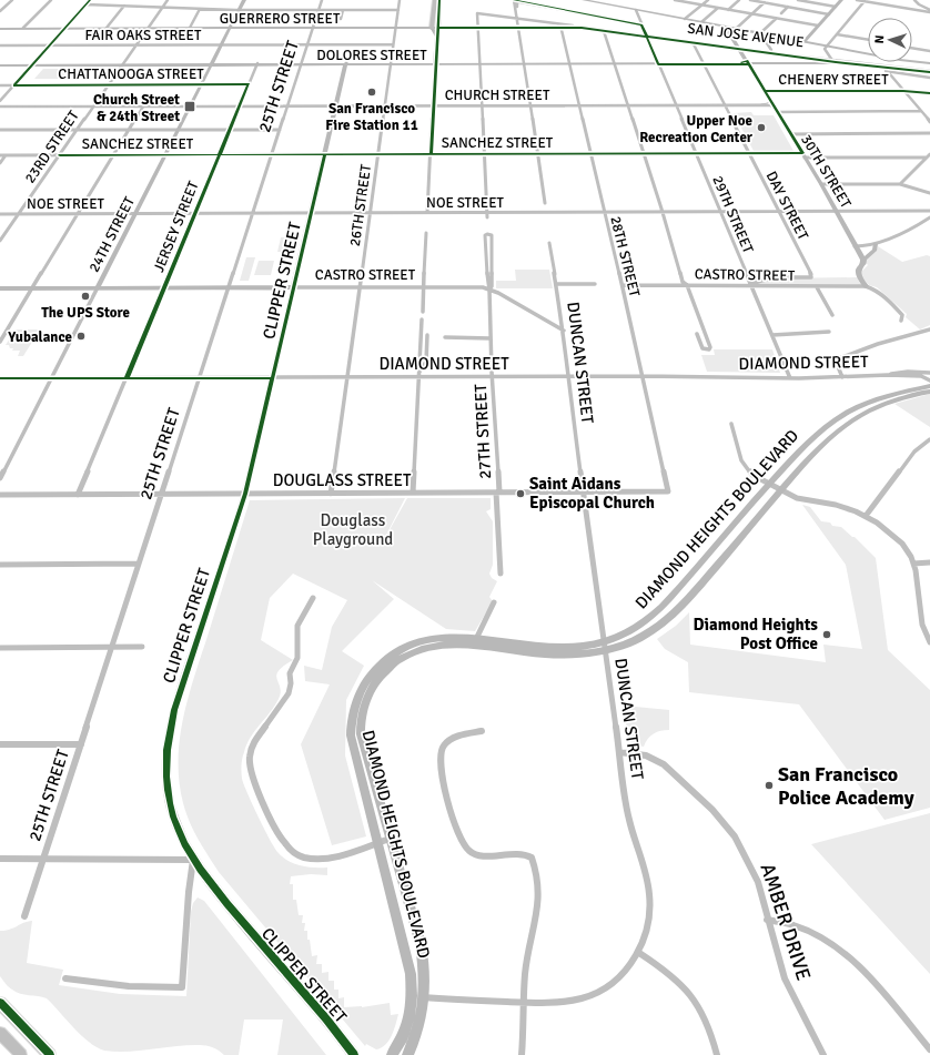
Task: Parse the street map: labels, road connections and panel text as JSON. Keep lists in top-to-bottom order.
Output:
{
  "streets": {
    "main road": [
      "GUERRERO STREET",
      "SAN JOSE AVENUE",
      "DOLORES STREET",
      "30TH STREET",
      "24TH STREET",
      "CASTRO STREET",
      "CLIPPER STREET",
      "DIAMOND HEIGHTS BOULEVARD"
    ],
    "street": [
      "FAIR OAKS STREET",
      "CHATTANOOGA STREET",
      "CHENERY STREET",
      "25TH STREET",
      "CHURCH STREET",
      "SANCHEZ STREET",
      "23RD STREET",
      "NOE STREET",
      "26TH STREET",
      "DAY STREET",
      "29TH STREET",
      "JERSEY STREET",
      "28TH STREET",
      "DUNCAN STREET",
      "DIAMOND STREET",
      "27TH STREET",
      "DOUGLASS STREET",
      "AMBER DRIVE"
    ]
  },
  "crossings": [
    ["GUERRERO STREET", "SAN JOSE AVENUE"],
    ["GUERRERO STREET", "25TH STREET"],
    ["GUERRERO STREET", "23RD STREET"],
    ["GUERRERO STREET", "26TH STREET"],
    ["GUERRERO STREET", "24TH STREET"],
    ["GUERRERO STREET", "28TH STREET"],
    ["FAIR OAKS STREET", "25TH STREET"],
    ["FAIR OAKS STREET", "23RD STREET"],
    ["FAIR OAKS STREET", "26TH STREET"],
    ["FAIR OAKS STREET", "24TH STREET"],
    ["SAN JOSE AVENUE", "DOLORES STREET"],
    ["SAN JOSE AVENUE", "30TH STREET"],
    ["SAN JOSE AVENUE", "DAY STREET"],
    ["SAN JOSE AVENUE", "29TH STREET"],
    ["SAN JOSE AVENUE", "28TH STREET"],
    ["DOLORES STREET", "25TH STREET"],
    ["DOLORES STREET", "23RD STREET"],
    ["DOLORES STREET", "30TH STREET"],
    ["DOLORES STREET", "26TH STREET"],
    ["DOLORES STREET", "DAY STREET"],
    ["DOLORES STREET", "29TH STREET"],
    ["DOLORES STREET", "JERSEY STREET"],
    ["DOLORES STREET", "24TH STREET"],
    ["DOLORES STREET", "28TH STREET"],
    ["DOLORES STREET", "CLIPPER STREET"],
    ["CHATTANOOGA STREET", "23RD STREET"],
    ["CHATTANOOGA STREET", "JERSEY STREET"],
    ["CHATTANOOGA STREET", "24TH STREET"],
    ["CHENERY STREET", "30TH STREET"],
    ["25TH STREET", "CHURCH STREET"],
    ["25TH STREET", "SANCHEZ STREET"],
    ["25TH STREET", "NOE STREET"],
    ["25TH STREET", "CASTRO STREET"],
    ["25TH STREET", "DIAMOND STREET"],
    ["25TH STREET", "DOUGLASS STREET"],
    ["CHURCH STREET", "23RD STREET"],
    ["CHURCH STREET", "30TH STREET"],
    ["CHURCH STREET", "26TH STREET"],
    ["CHURCH STREET", "DAY STREET"],
    ["CHURCH STREET", "29TH STREET"],
    ["CHURCH STREET", "JERSEY STREET"],
    ["CHURCH STREET", "24TH STREET"],
    ["CHURCH STREET", "28TH STREET"],
    ["CHURCH STREET", "CLIPPER STREET"],
    ["SANCHEZ STREET", "23RD STREET"],
    ["SANCHEZ STREET", "30TH STREET"],
    ["SANCHEZ STREET", "26TH STREET"],
    ["SANCHEZ STREET", "DAY STREET"],
    ["SANCHEZ STREET", "29TH STREET"],
    ["SANCHEZ STREET", "JERSEY STREET"],
    ["SANCHEZ STREET", "24TH STREET"],
    ["SANCHEZ STREET", "28TH STREET"],
    ["SANCHEZ STREET", "CLIPPER STREET"],
    ["23RD STREET", "NOE STREET"],
    ["30TH STREET", "NOE STREET"],
    ["NOE STREET", "26TH STREET"],
    ["NOE STREET", "DAY STREET"],
    ["NOE STREET", "29TH STREET"],
    ["NOE STREET", "JERSEY STREET"],
    ["NOE STREET", "24TH STREET"],
    ["NOE STREET", "28TH STREET"],
    ["NOE STREET", "CLIPPER STREET"],
    ["26TH STREET", "CASTRO STREET"],
    ["26TH STREET", "DIAMOND STREET"],
    ["26TH STREET", "DOUGLASS STREET"],
    ["DAY STREET", "29TH STREET"],
    ["DAY STREET", "CASTRO STREET"],
    ["29TH STREET", "CASTRO STREET"],
    ["29TH STREET", "DIAMOND STREET"],
    ["JERSEY STREET", "CASTRO STREET"],
    ["JERSEY STREET", "DIAMOND STREET"],
    ["JERSEY STREET", "DOUGLASS STREET"],
    ["24TH STREET", "CASTRO STREET"],
    ["24TH STREET", "DIAMOND STREET"],
    ["28TH STREET", "CASTRO STREET"],
    ["28TH STREET", "DIAMOND STREET"],
    ["28TH STREET", "DOUGLASS STREET"],
    ["CASTRO STREET", "CLIPPER STREET"],
    ["CASTRO STREET", "27TH STREET"],
    ["CLIPPER STREET", "DIAMOND STREET"],
    ["CLIPPER STREET", "DOUGLASS STREET"],
    ["DUNCAN STREET", "DIAMOND STREET"],
    ["DUNCAN STREET", "DOUGLASS STREET"],
    ["DUNCAN STREET", "DIAMOND HEIGHTS BOULEVARD"],
    ["DUNCAN STREET", "AMBER DRIVE"],
    ["DIAMOND STREET", "27TH STREET"],
    ["27TH STREET", "DOUGLASS STREET"]
  ],
  "parks": ["Douglass Playground"],
  "places": {
    "other": [
      "San Francisco Fire Station 11",
      "Upper Noe Recreation Center",
      "The UPS Store",
      "Yubalance",
      "Saint Aidans Episcopal Church",
      "Diamond Heights Post Office",
      "San Francisco Police Academy"
    ],
    "transit": ["Church Street & 24th Street"]
  },
  "north": "left"
}
